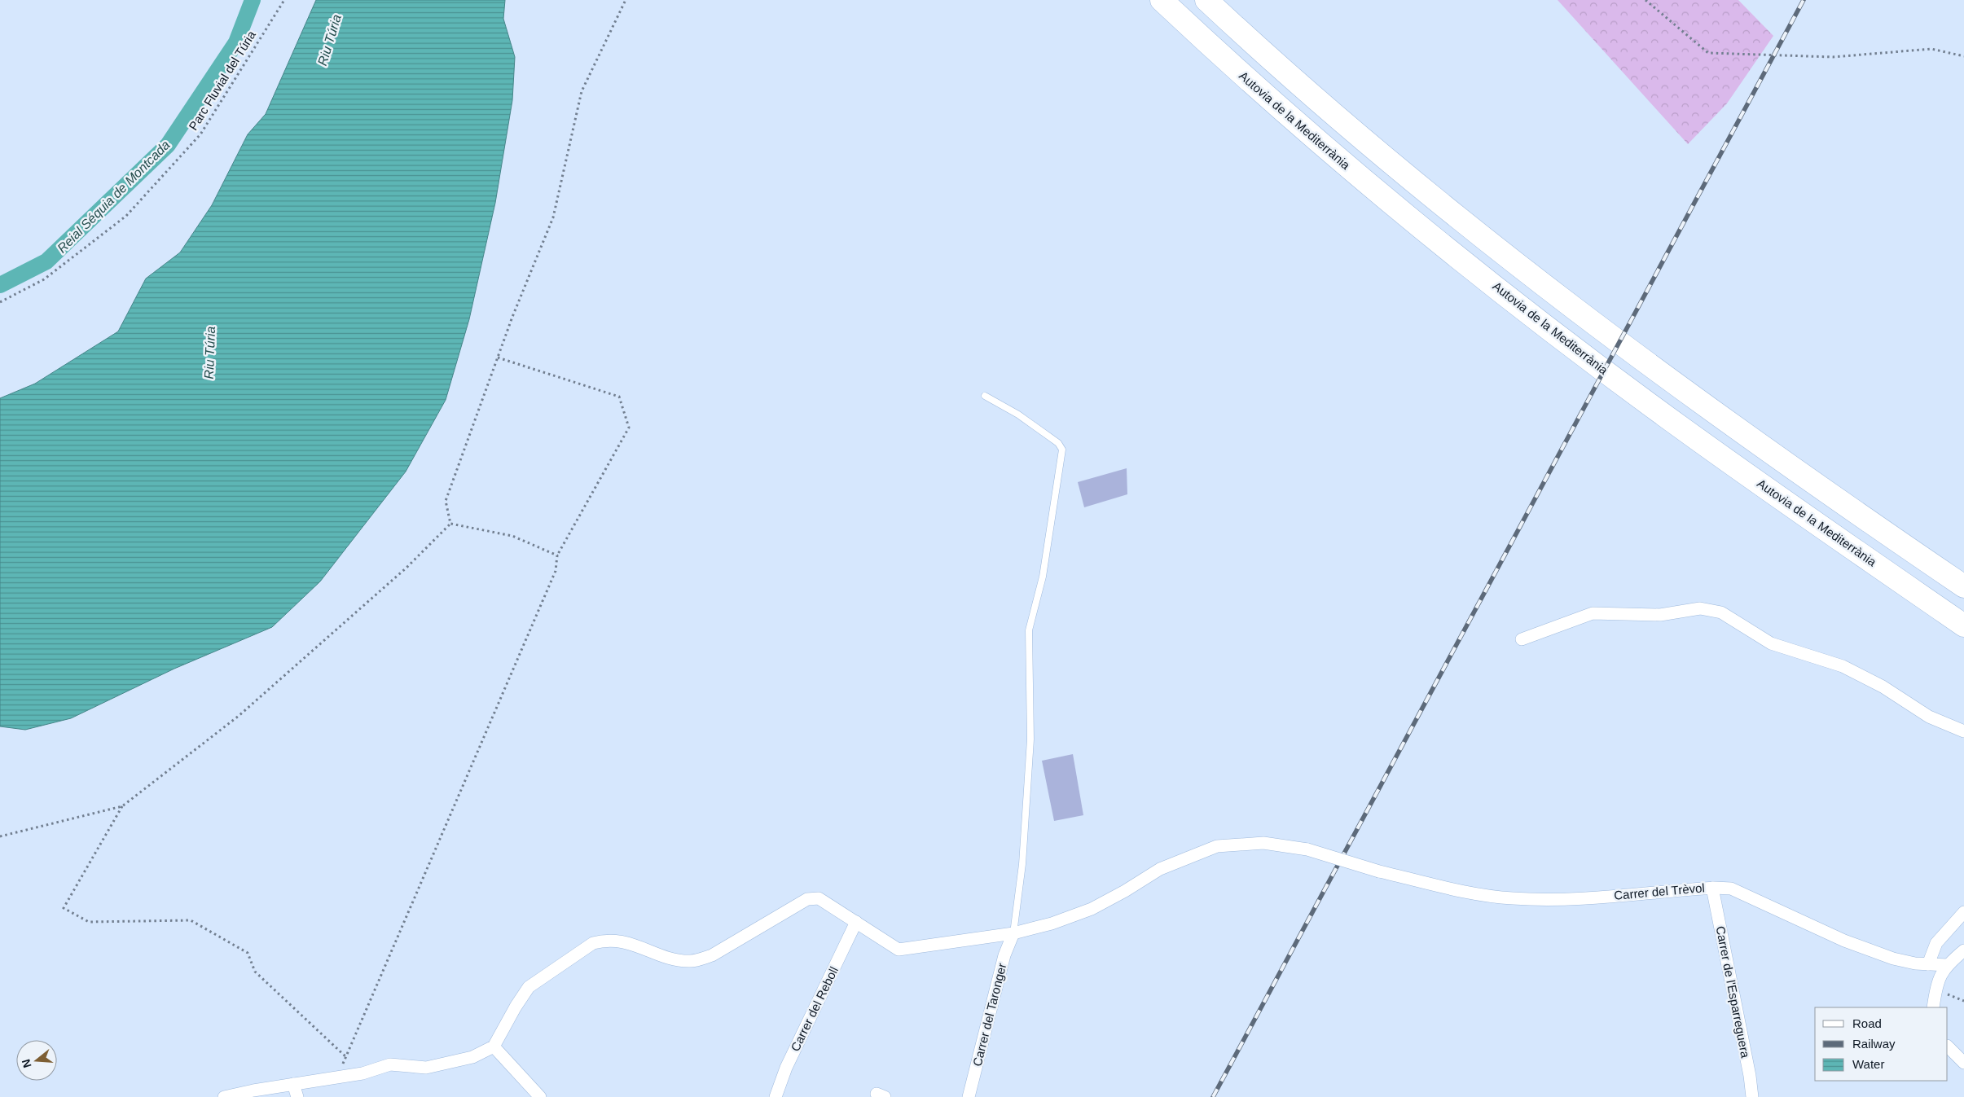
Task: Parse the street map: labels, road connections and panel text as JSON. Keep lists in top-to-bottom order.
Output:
{
  "streets": {
    "highway": ["Autovia de la Mediterrània"],
    "street": [
      "Carrer del Trèvol",
      "Carrer de l'Esparreguera",
      "Carrer del Reboll",
      "Carrer del Taronger"
    ],
    "path": ["Parc Fluvial del Túria"]
  },
  "crossings": [
    ["Carrer del Trèvol", "Carrer de l'Esparreguera"],
    ["Carrer del Trèvol", "Carrer del Reboll"],
    ["Carrer del Trèvol", "Carrer del Taronger"]
  ],
  "water": ["Riu Túria", "Reial Séquia de Montcada"],
  "legend": ["Road", "Railway", "Water"],
  "north": "left"
}
